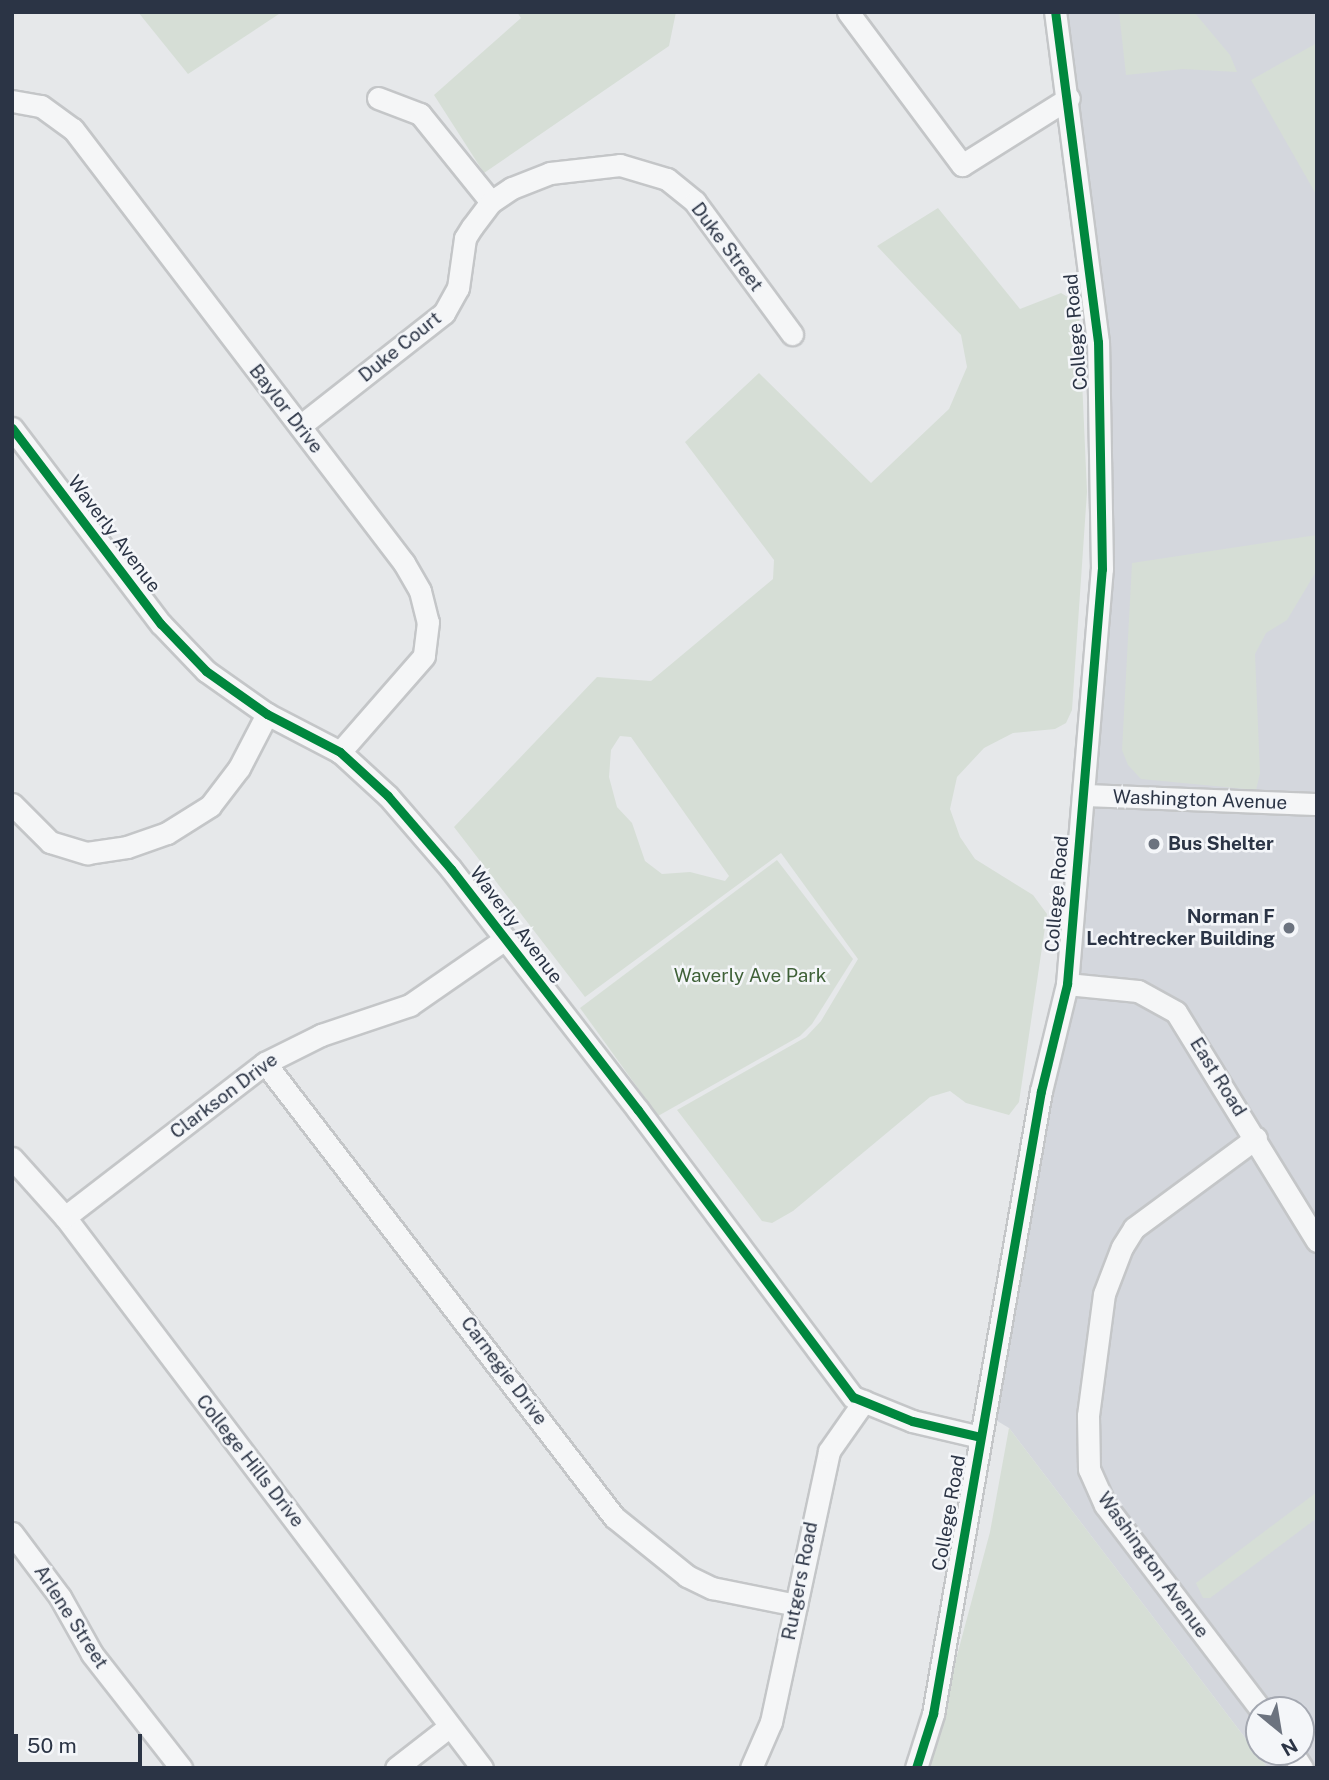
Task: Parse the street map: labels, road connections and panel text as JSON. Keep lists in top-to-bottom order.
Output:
{
  "streets": {
    "street": [
      "Duke Street",
      "College Road",
      "Duke Court",
      "Baylor Drive",
      "Waverly Avenue",
      "Washington Avenue",
      "East Road",
      "Clarkson Drive",
      "Carnegie Drive",
      "College Hills Drive",
      "Rutgers Road",
      "Arlene Street"
    ]
  },
  "crossings": [
    ["Duke Street", "Duke Court"],
    ["College Road", "Waverly Avenue"],
    ["College Road", "Washington Avenue"],
    ["College Road", "East Road"],
    ["Duke Court", "Baylor Drive"],
    ["Baylor Drive", "Waverly Avenue"],
    ["Waverly Avenue", "Clarkson Drive"],
    ["Waverly Avenue", "Rutgers Road"],
    ["Washington Avenue", "East Road"],
    ["Clarkson Drive", "Carnegie Drive"],
    ["Clarkson Drive", "College Hills Drive"],
    ["Carnegie Drive", "Rutgers Road"]
  ],
  "parks": ["Waverly Ave Park"],
  "places": ["Bus Shelter", "Norman F Lechtrecker Building"],
  "scale_bar": "50 m",
  "north": "bottom right"
}
